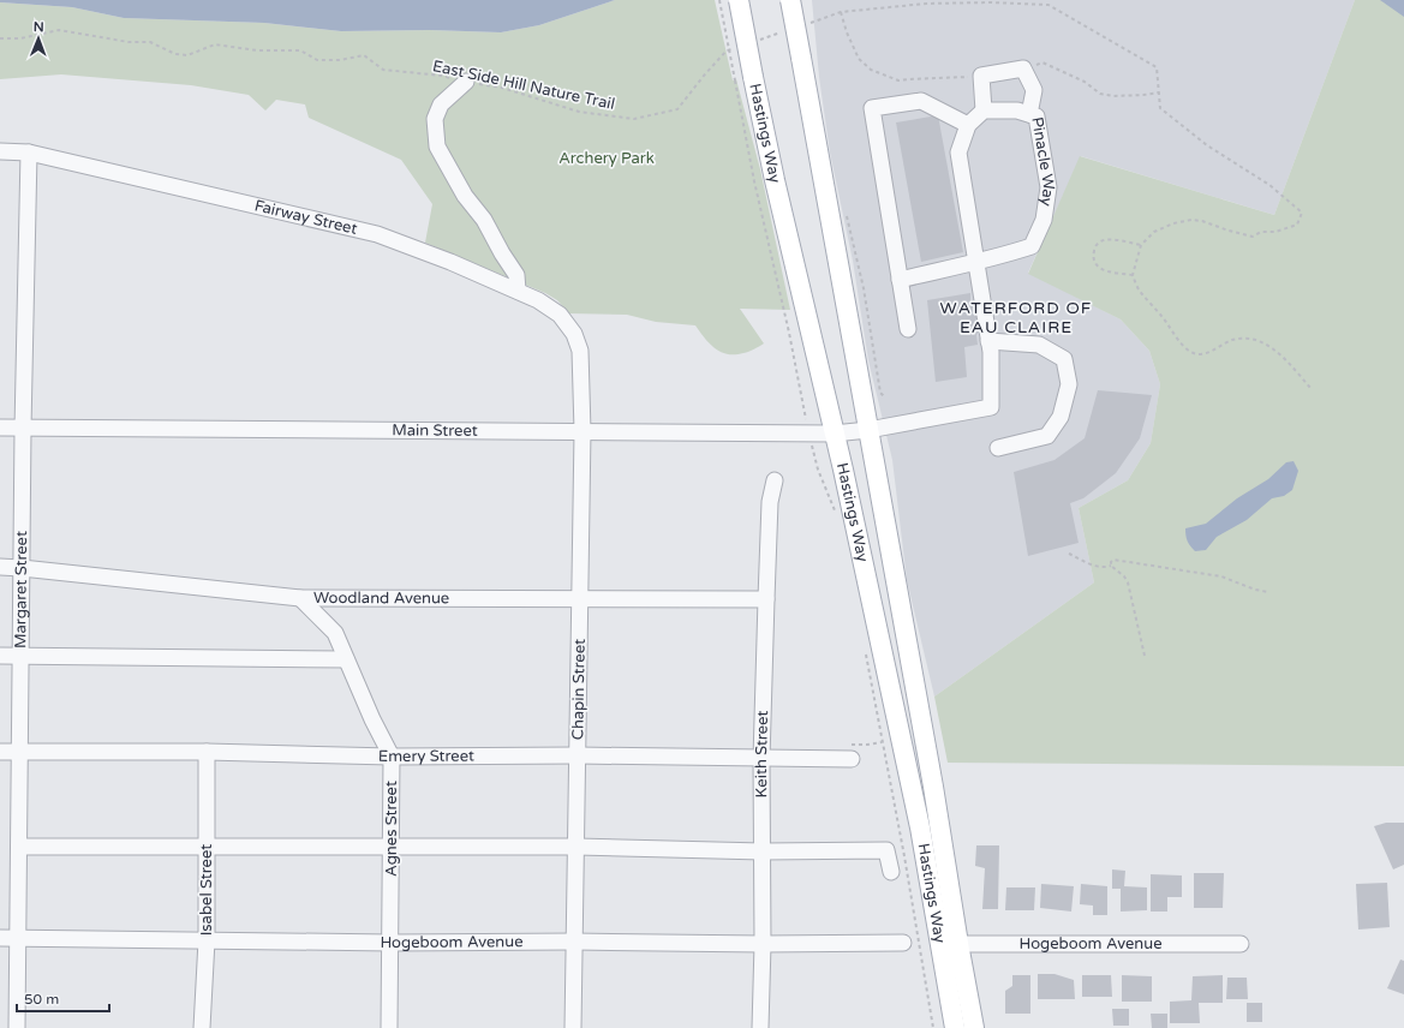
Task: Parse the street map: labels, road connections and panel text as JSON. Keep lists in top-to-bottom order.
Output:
{
  "streets": {
    "main road": ["Hastings Way"],
    "street": [
      "Pinacle Way",
      "Fairway Street",
      "Main Street",
      "Margaret Street",
      "Woodland Avenue",
      "Chapin Street",
      "Keith Street",
      "Emery Street",
      "Agnes Street",
      "Isabel Street",
      "Hogeboom Avenue"
    ],
    "path": ["East Side Hill Nature Trail"]
  },
  "crossings": [
    ["Hastings Way", "Main Street"],
    ["Hastings Way", "Hogeboom Avenue"],
    ["Fairway Street", "Margaret Street"],
    ["Fairway Street", "Chapin Street"],
    ["Main Street", "Margaret Street"],
    ["Main Street", "Chapin Street"],
    ["Margaret Street", "Woodland Avenue"],
    ["Margaret Street", "Emery Street"],
    ["Margaret Street", "Hogeboom Avenue"],
    ["Woodland Avenue", "Chapin Street"],
    ["Woodland Avenue", "Keith Street"],
    ["Woodland Avenue", "Agnes Street"],
    ["Chapin Street", "Emery Street"],
    ["Chapin Street", "Hogeboom Avenue"],
    ["Keith Street", "Emery Street"],
    ["Keith Street", "Hogeboom Avenue"],
    ["Emery Street", "Agnes Street"],
    ["Emery Street", "Isabel Street"],
    ["Agnes Street", "Hogeboom Avenue"],
    ["Isabel Street", "Hogeboom Avenue"]
  ],
  "districts": ["WATERFORD OF EAU CLAIRE"],
  "parks": ["Archery Park"],
  "scale_bar": "50 m",
  "north": "top"
}
